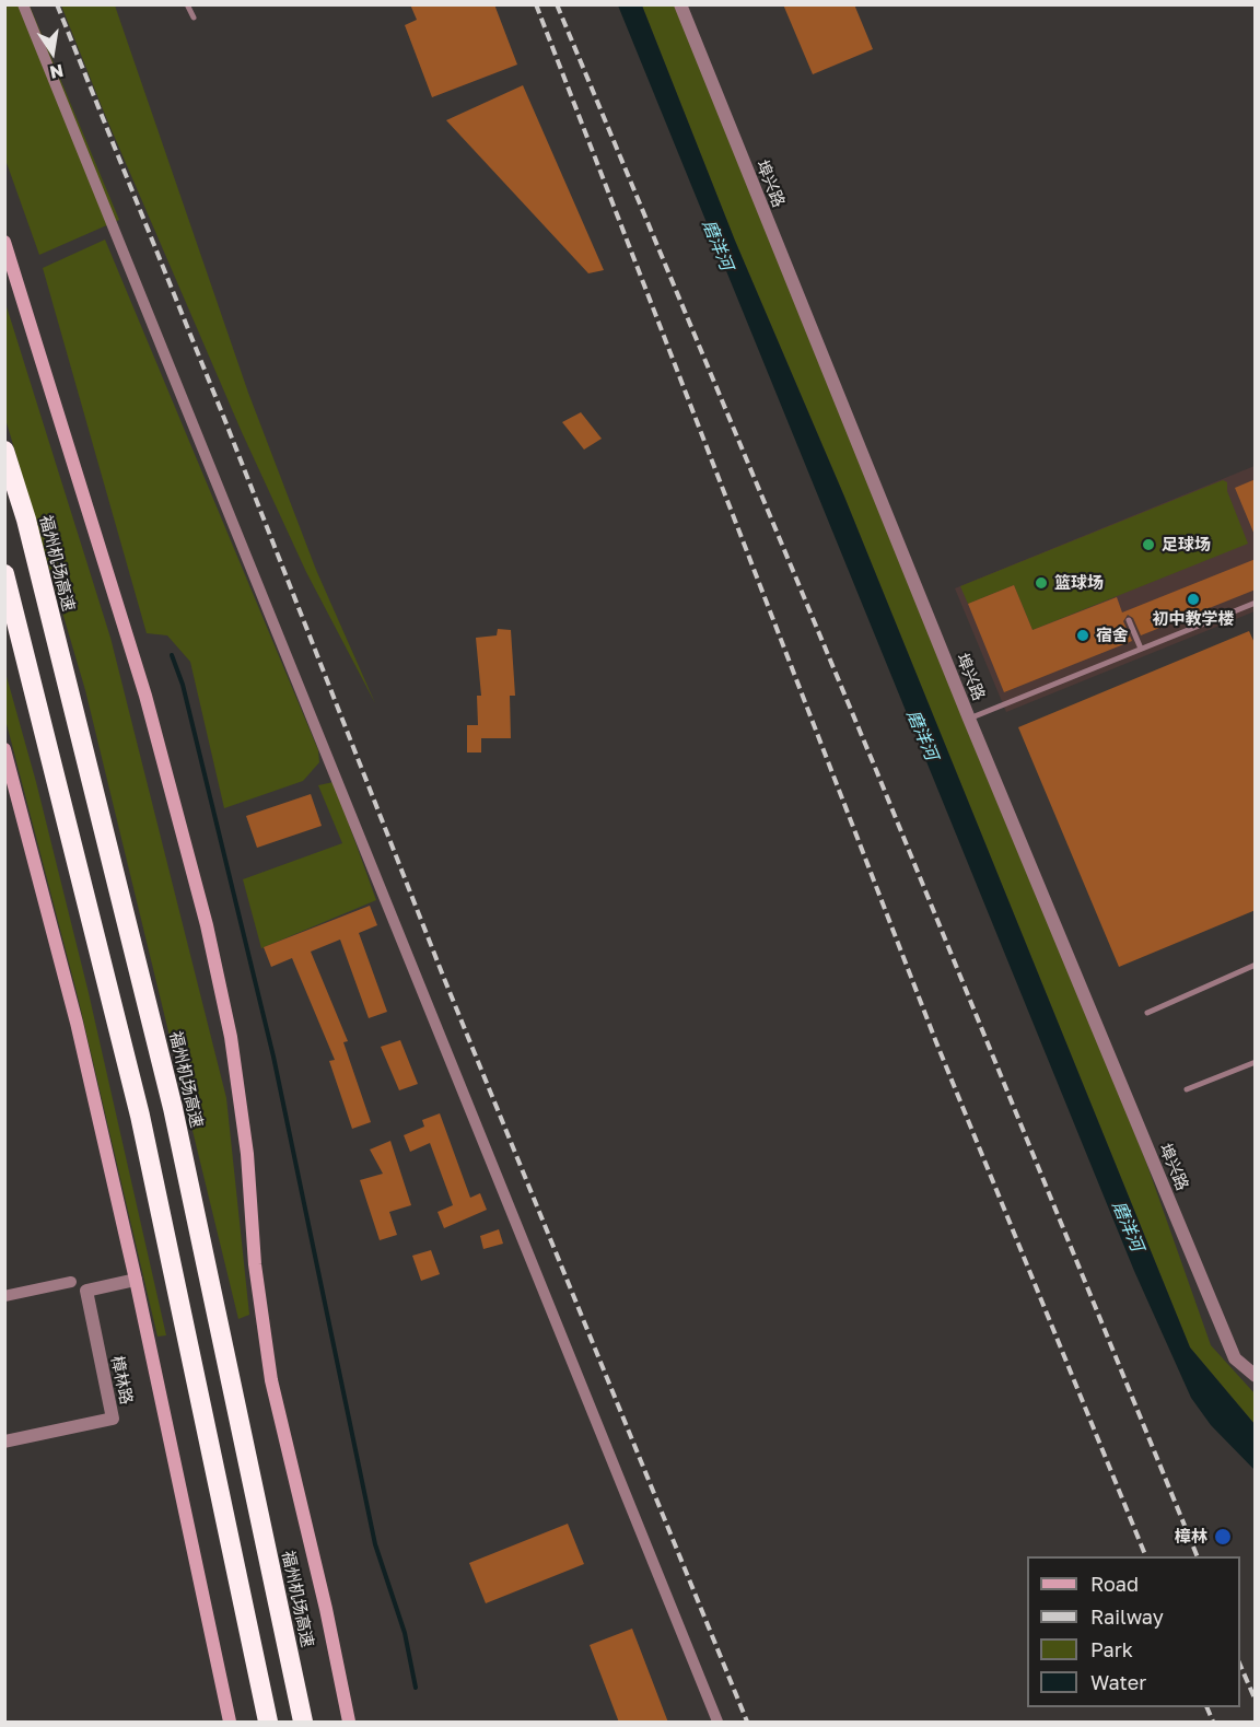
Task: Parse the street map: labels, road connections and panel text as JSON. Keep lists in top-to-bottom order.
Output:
{
  "streets": {
    "highway": ["福州机场高速"],
    "street": ["埠兴路", "樟林路"]
  },
  "water": ["磨洋河"],
  "places": [
    "足球场",
    "篮球场",
    "初中教学楼",
    "宿舍",
    "樟林"
  ],
  "legend": [
    "Road",
    "Railway",
    "Park",
    "Water"
  ],
  "north": "bottom"
}
